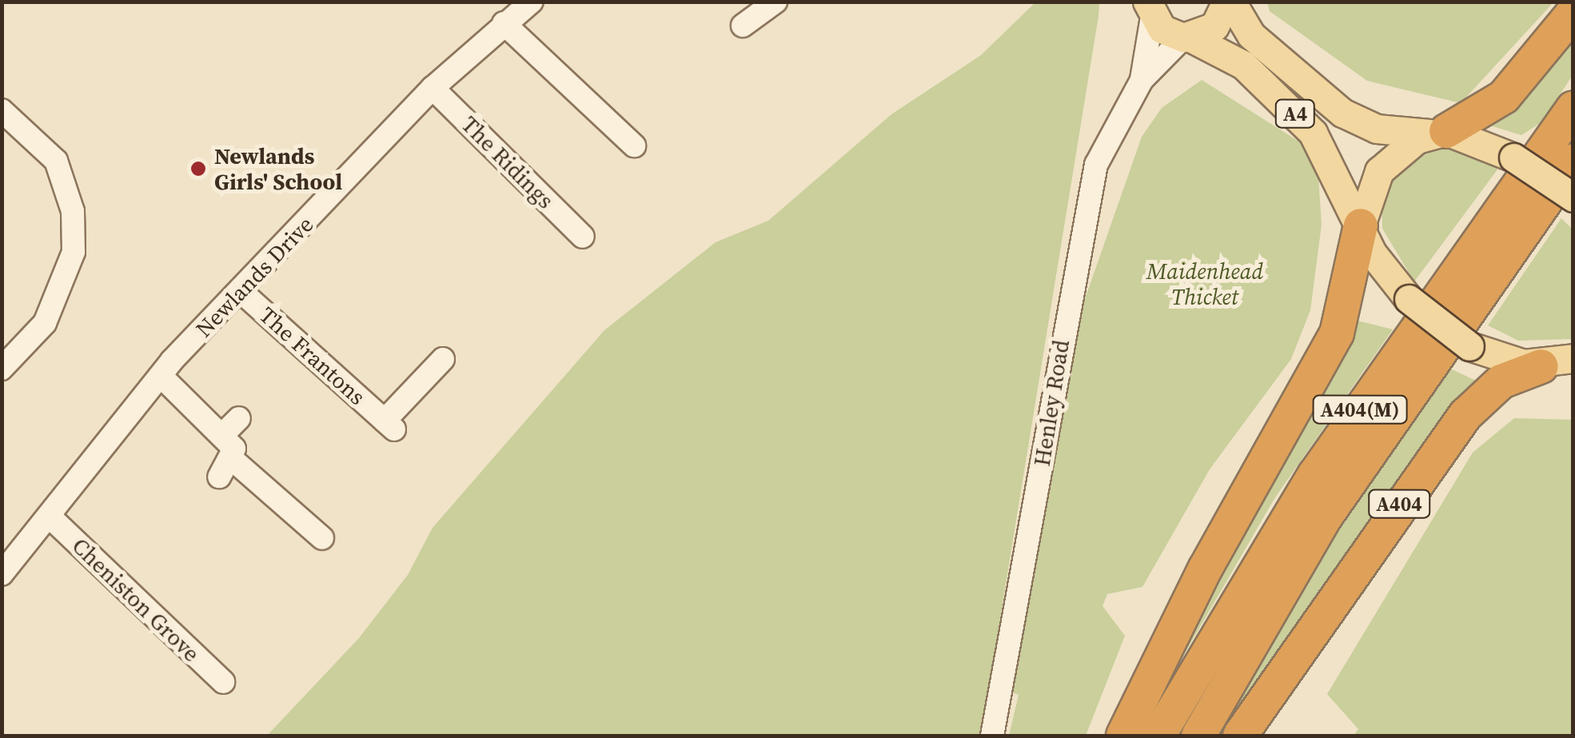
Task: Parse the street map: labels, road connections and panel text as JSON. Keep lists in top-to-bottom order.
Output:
{
  "streets": {
    "highway": ["A404(M)", "A404"],
    "main road": ["A4"],
    "street": [
      "The Ridings",
      "Newlands Drive",
      "The Frantons",
      "Henley Road",
      "Cheniston Grove"
    ]
  },
  "crossings": [
    ["A4", "Henley Road"],
    ["The Ridings", "Newlands Drive"],
    ["Newlands Drive", "The Frantons"],
    ["Newlands Drive", "Cheniston Grove"]
  ],
  "parks": ["Maidenhead Thicket"],
  "places": ["Newlands Girls' School"]
}
